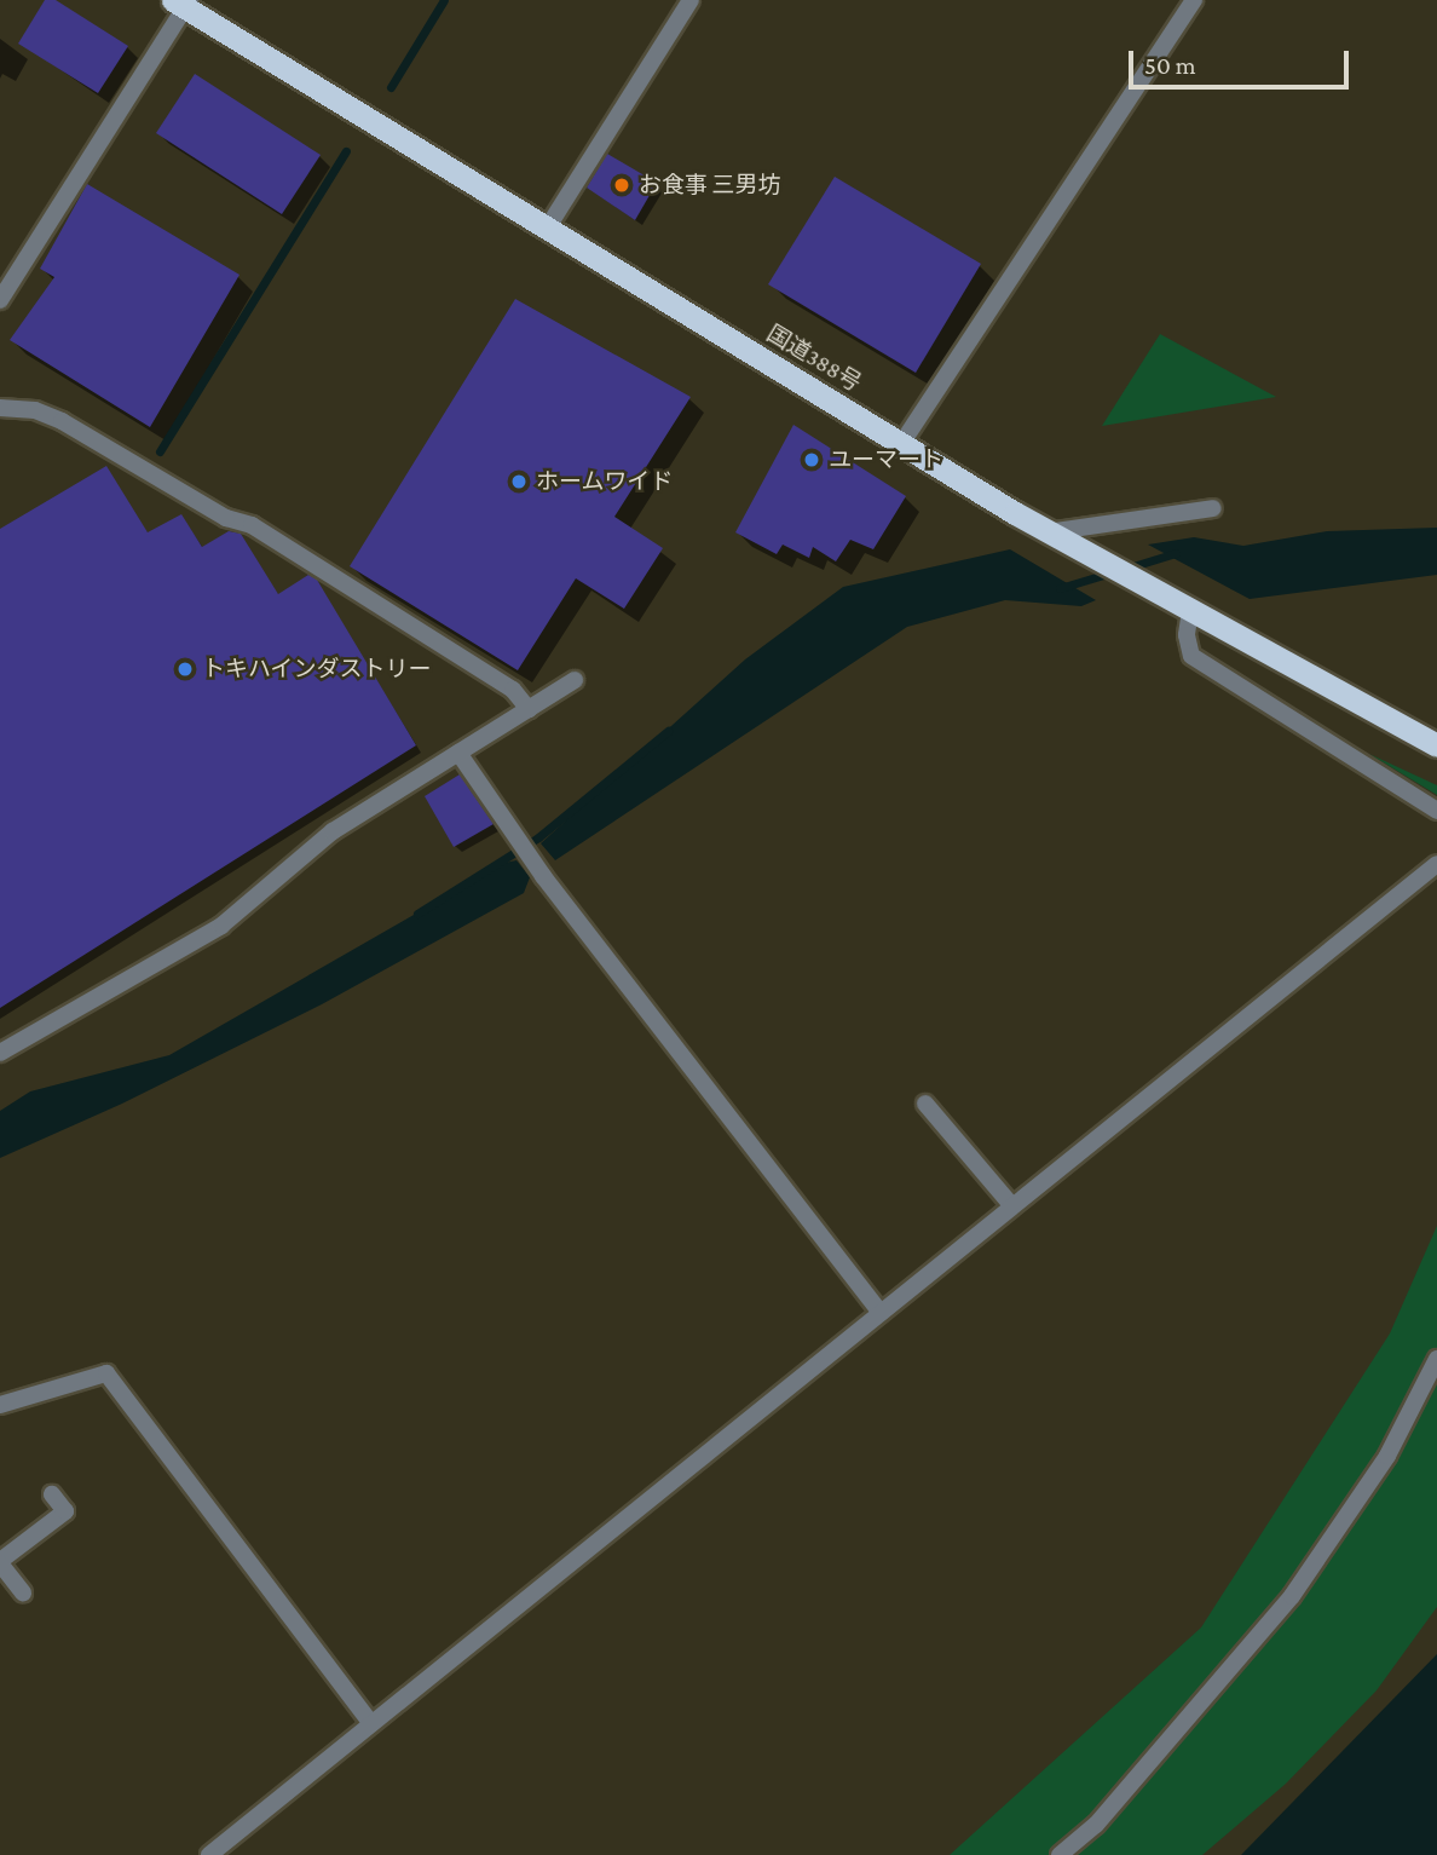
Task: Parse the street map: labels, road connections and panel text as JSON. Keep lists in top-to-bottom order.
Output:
{
  "streets": {
    "highway": ["国道388号"]
  },
  "places": [
    "お食事 三男坊",
    "ユーマート",
    "ホームワイド",
    "トキハインダストリー"
  ],
  "scale_bar": "50 m"
}
